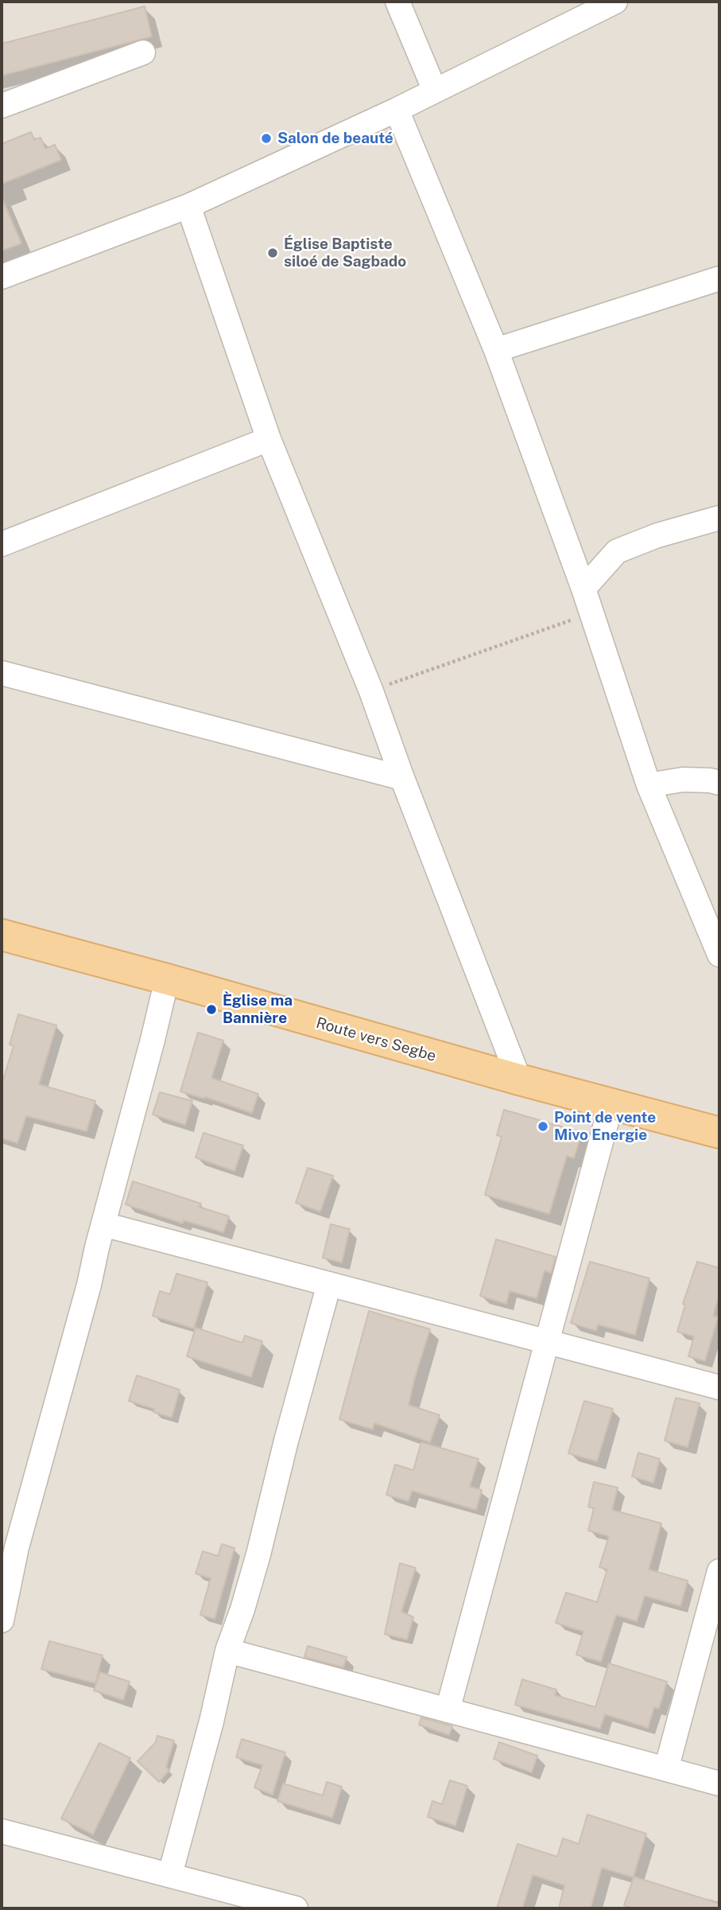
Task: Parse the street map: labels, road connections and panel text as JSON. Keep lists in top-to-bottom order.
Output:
{
  "streets": {
    "main road": ["Route vers Segbe"]
  },
  "places": [
    "Salon de beauté",
    "Église Baptiste siloé de Sagbado",
    "Èglise ma Bannière",
    "Point de vente Mivo Energie"
  ]
}
